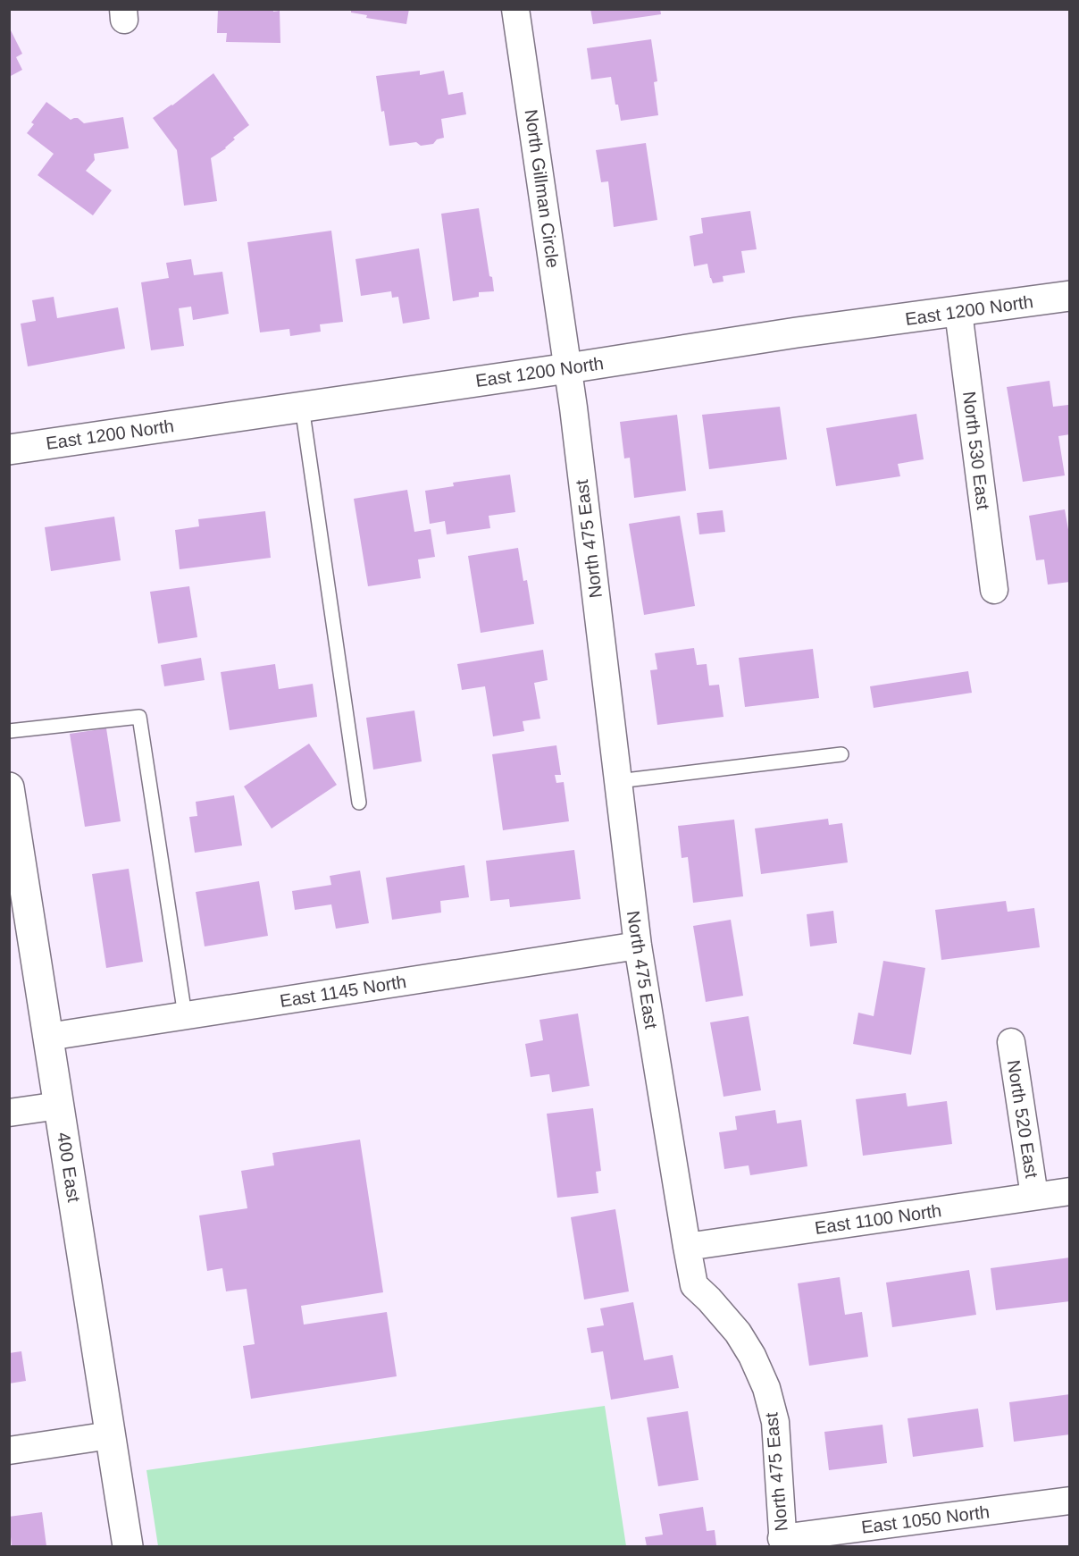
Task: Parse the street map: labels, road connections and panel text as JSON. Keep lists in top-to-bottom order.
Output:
{
  "streets": {
    "street": [
      "North Gillman Circle",
      "East 1200 North",
      "North 530 East",
      "North 475 East",
      "East 1145 North",
      "North 520 East",
      "400 East",
      "East 1100 North",
      "East 1050 North"
    ]
  },
  "crossings": [
    ["North Gillman Circle", "East 1200 North"],
    ["North Gillman Circle", "North 475 East"],
    ["East 1200 North", "North 530 East"],
    ["East 1200 North", "North 475 East"],
    ["North 475 East", "East 1145 North"],
    ["North 475 East", "East 1100 North"],
    ["North 475 East", "East 1050 North"],
    ["East 1145 North", "400 East"],
    ["North 520 East", "East 1100 North"]
  ]
}
